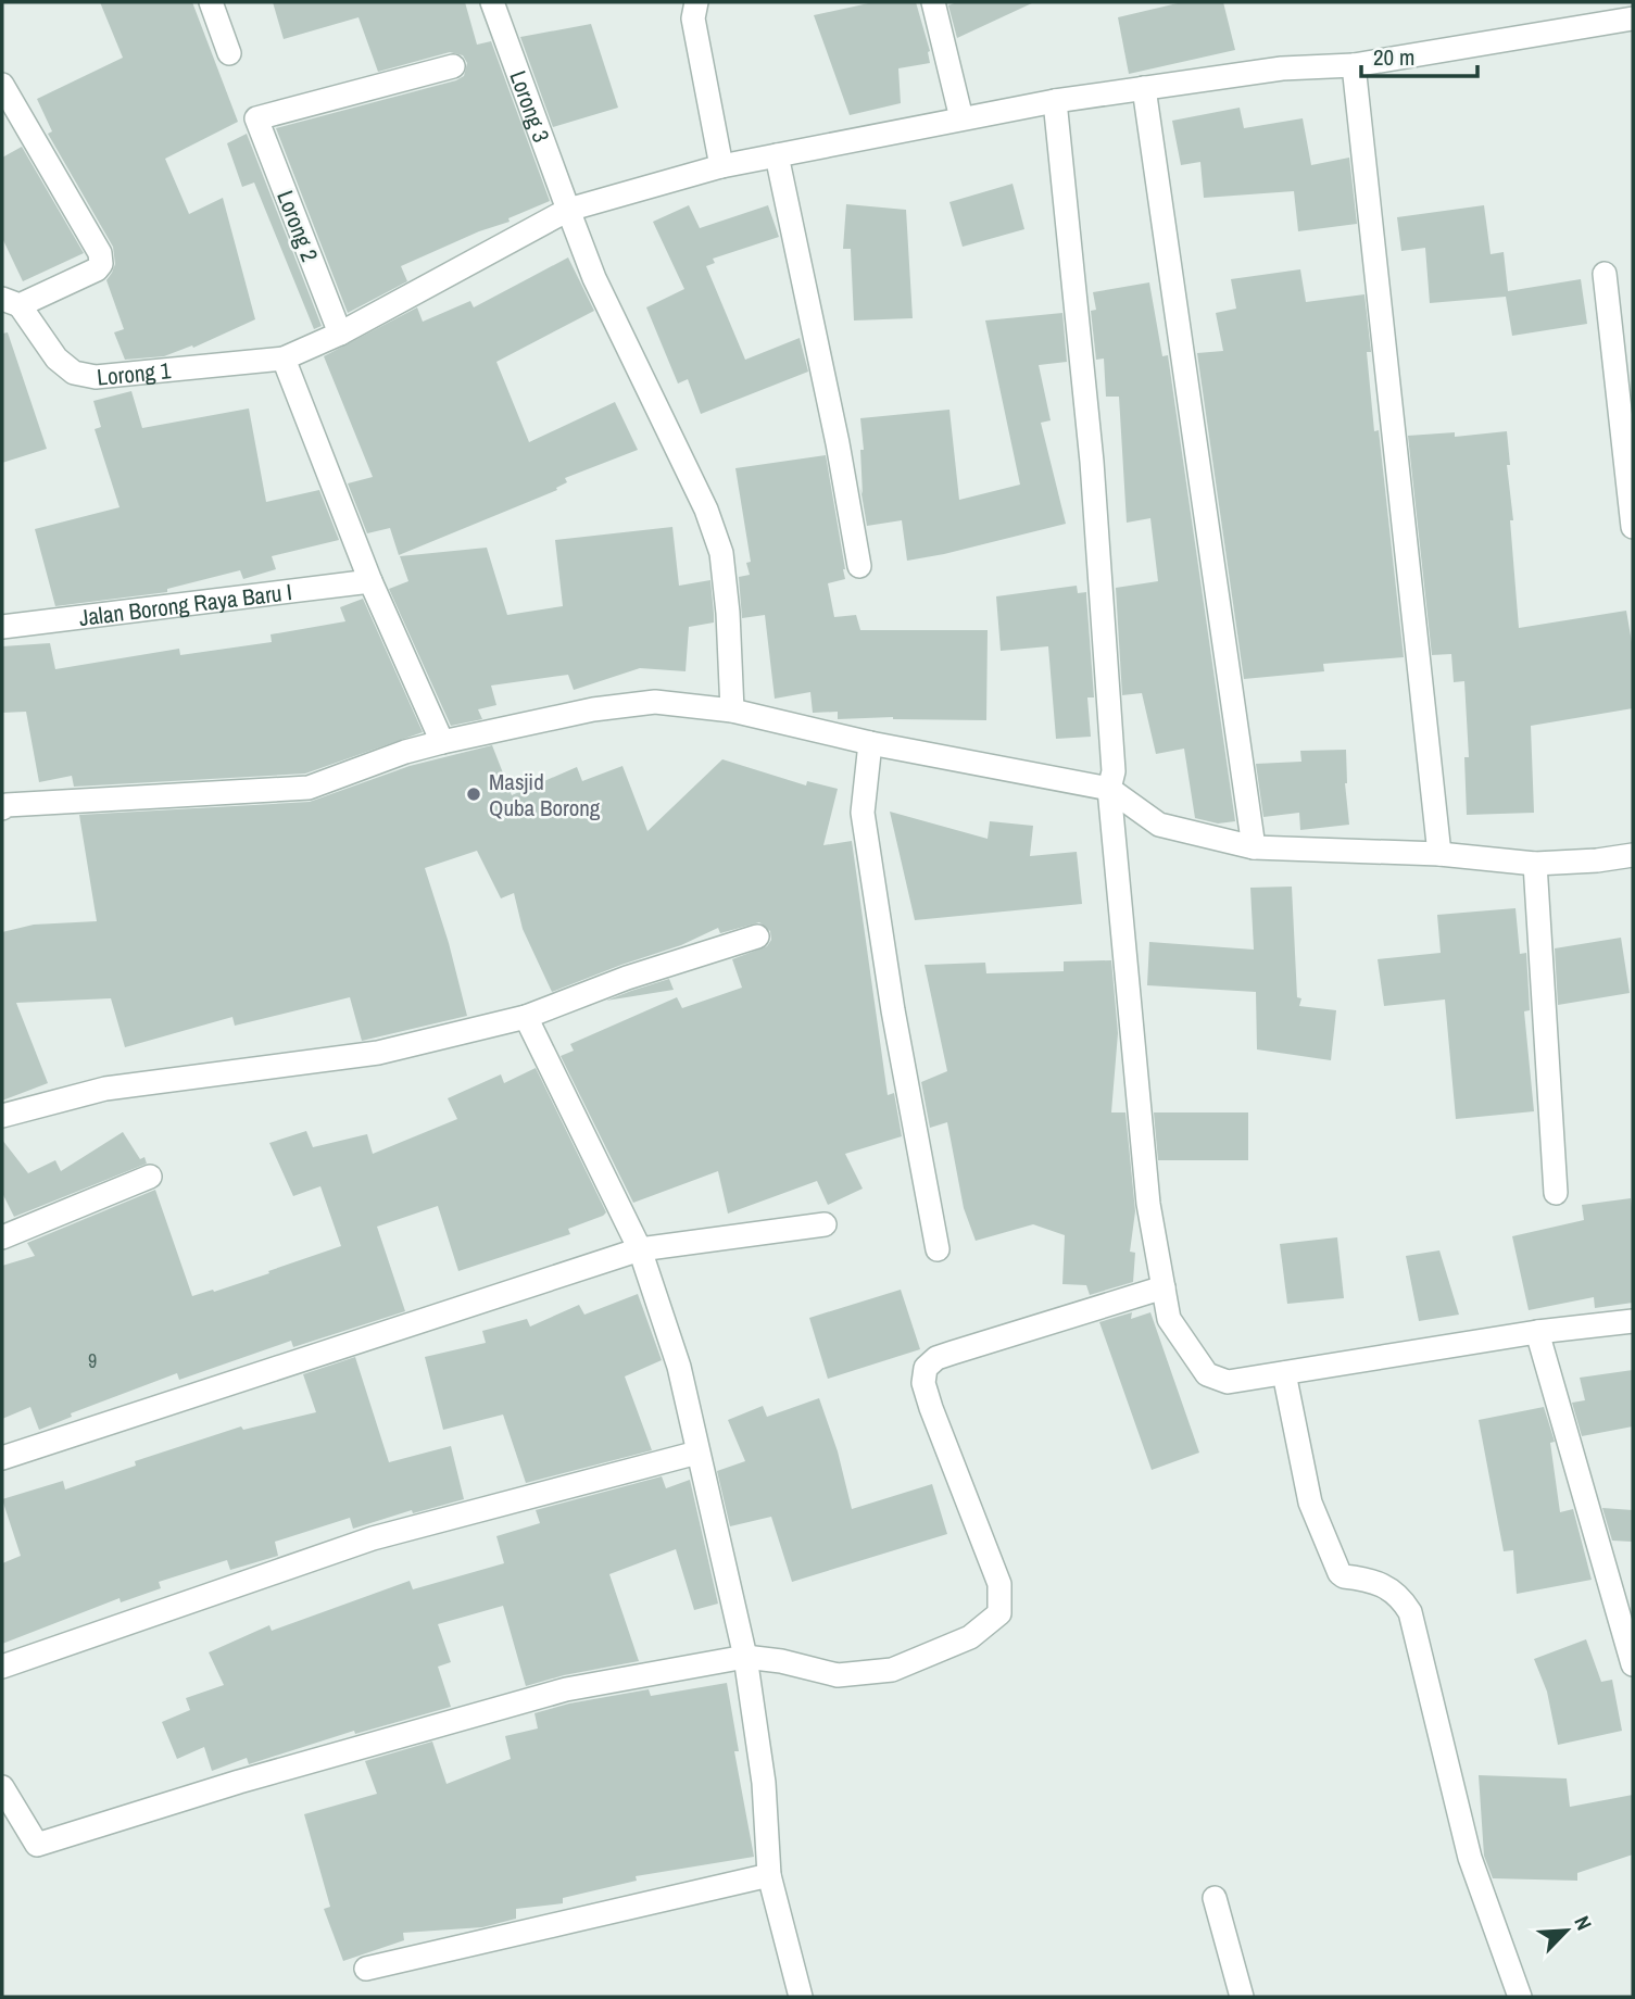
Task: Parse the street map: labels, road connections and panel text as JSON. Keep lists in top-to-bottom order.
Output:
{
  "streets": {
    "street": [
      "Lorong 3",
      "Lorong 2",
      "Lorong 1",
      "Jalan Borong Raya Baru I"
    ]
  },
  "crossings": [
    ["Lorong 3", "Lorong 1"],
    ["Lorong 2", "Lorong 1"]
  ],
  "places": ["Masjid Quba Borong"],
  "house_numbers": ["9"],
  "scale_bar": "20 m",
  "north": "top right"
}
